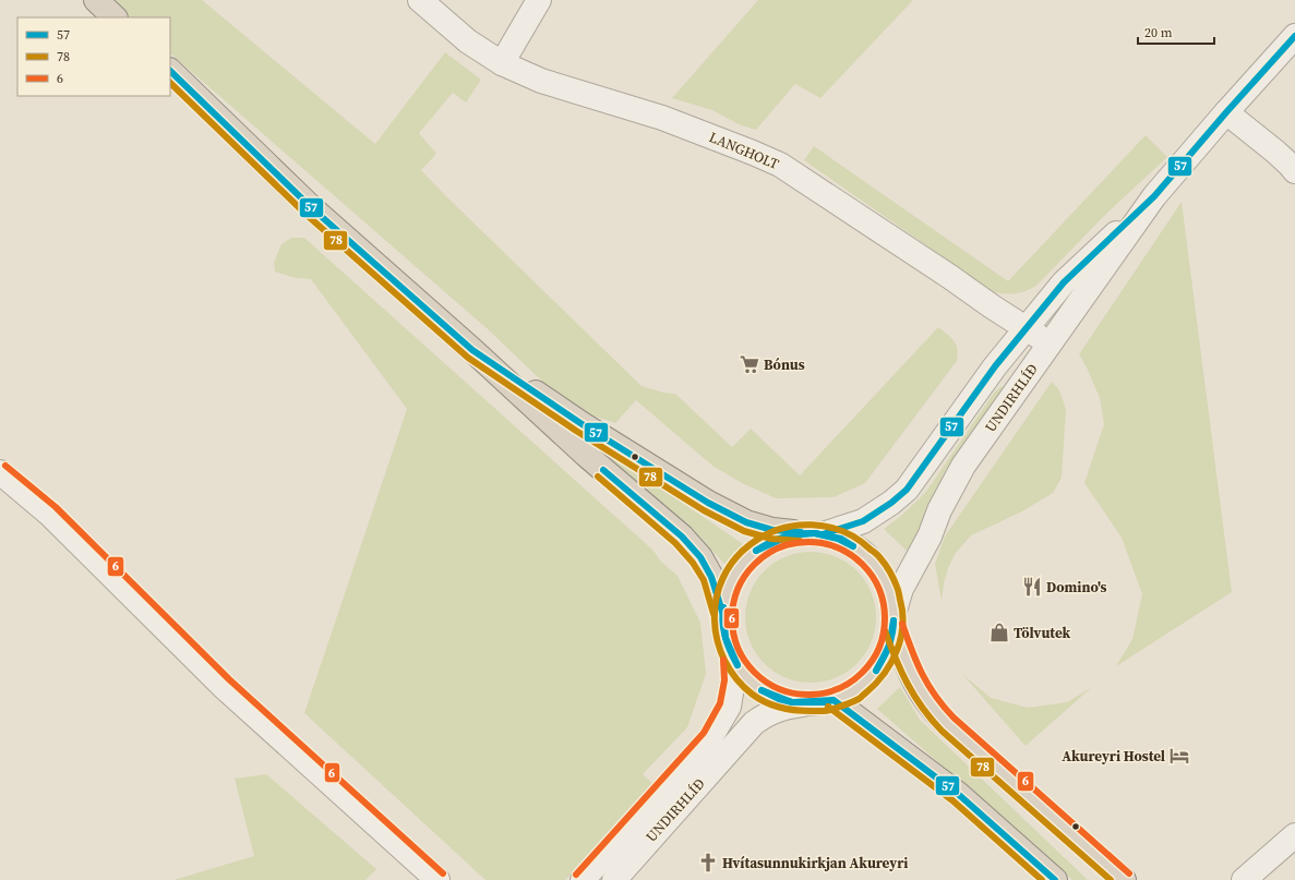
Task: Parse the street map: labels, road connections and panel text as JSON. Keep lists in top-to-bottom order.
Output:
{
  "streets": {
    "street": ["LANGHOLT", "UNDIRHLÍÐ"]
  },
  "crossings": [
    ["LANGHOLT", "UNDIRHLÍÐ"]
  ],
  "places": {
    "supermarket": ["Bónus"],
    "restaurant": ["Domino's"],
    "shop": ["Tölvutek"],
    "hotel": ["Akureyri Hostel"],
    "church": ["Hvítasunnukirkjan Akureyri"]
  },
  "lines": ["transit line 57", "transit line 78", "transit line 6"],
  "legend": ["57", "78", "6"],
  "scale_bar": "20 m"
}
